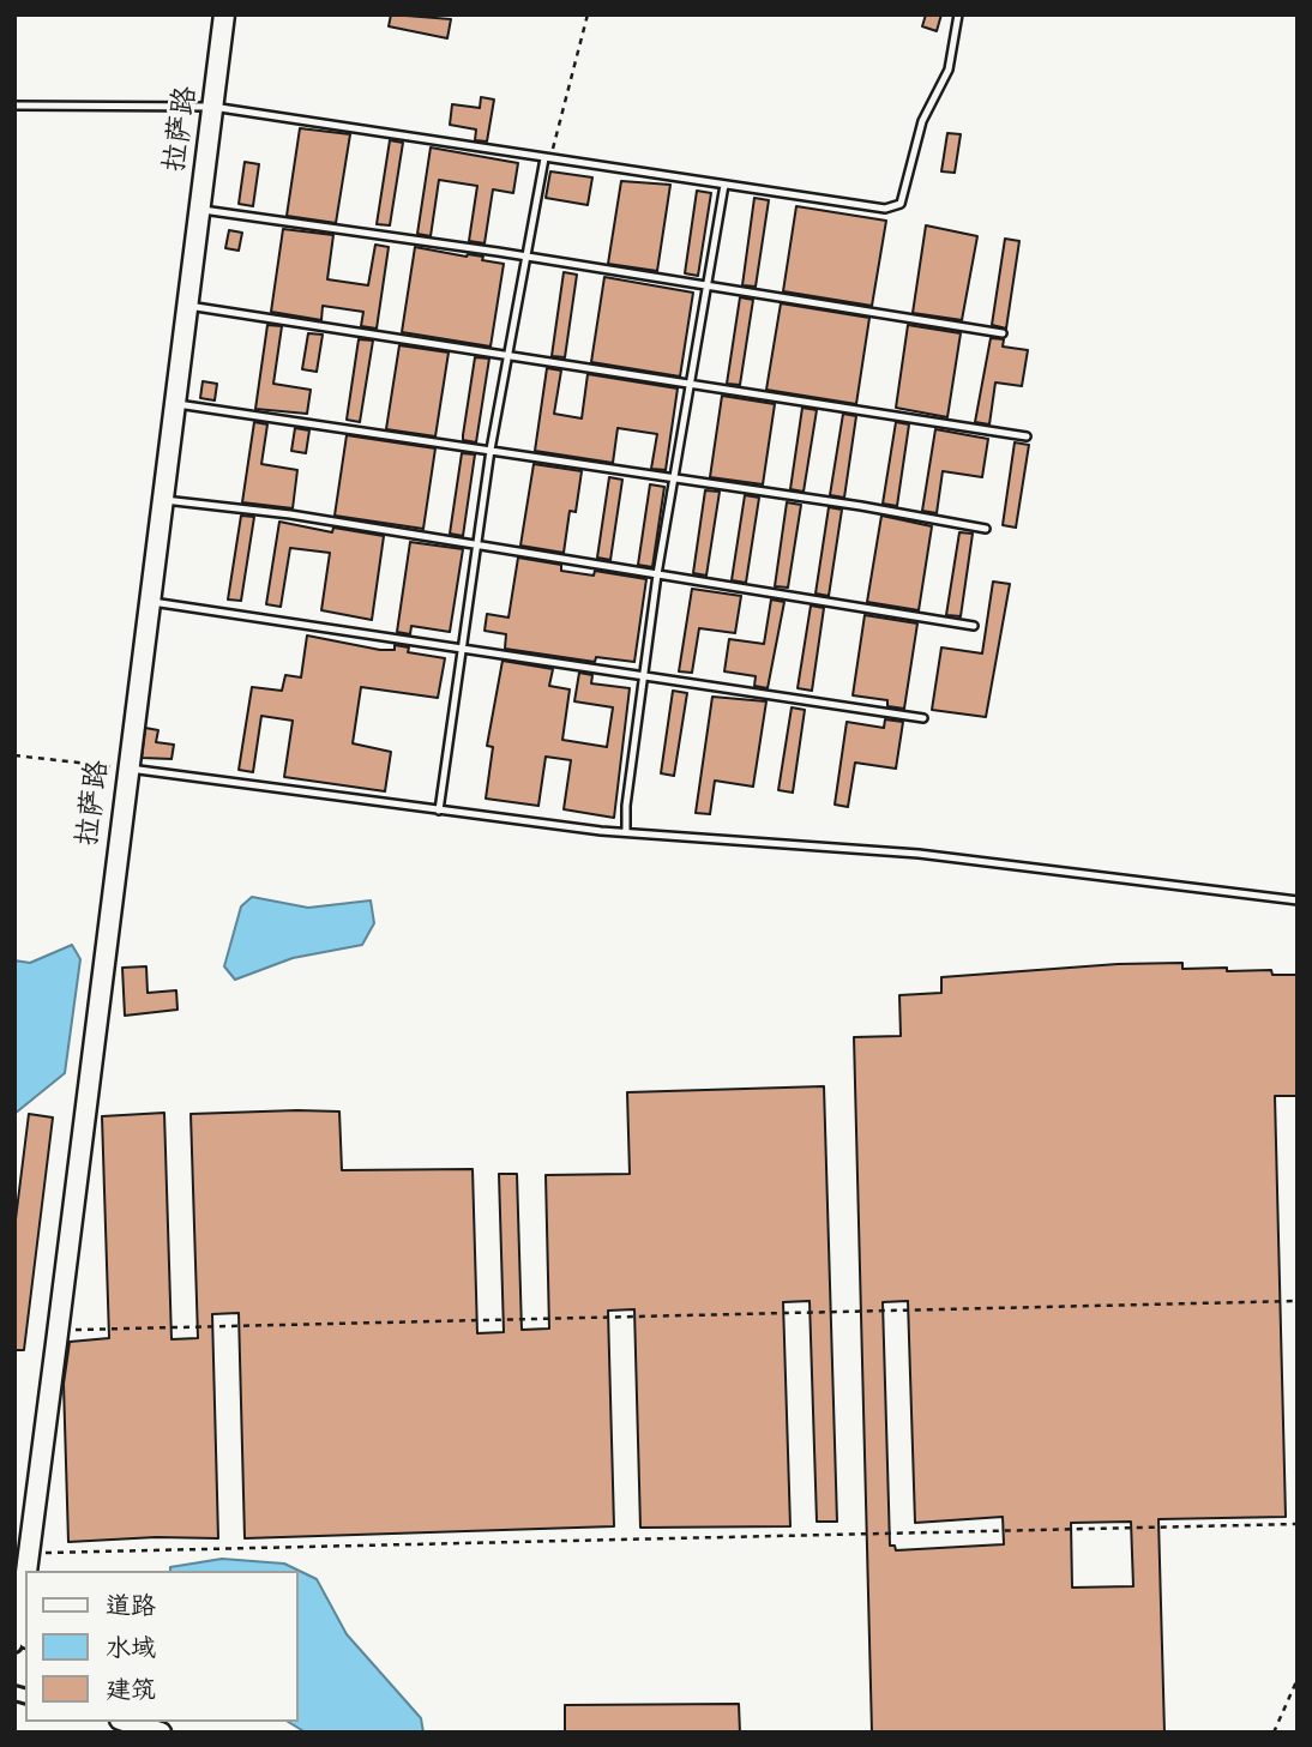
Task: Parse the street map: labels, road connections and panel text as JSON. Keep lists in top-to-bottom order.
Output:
{
  "streets": {
    "street": ["拉萨路"]
  },
  "legend": ["道路", "水域", "建筑"]
}
